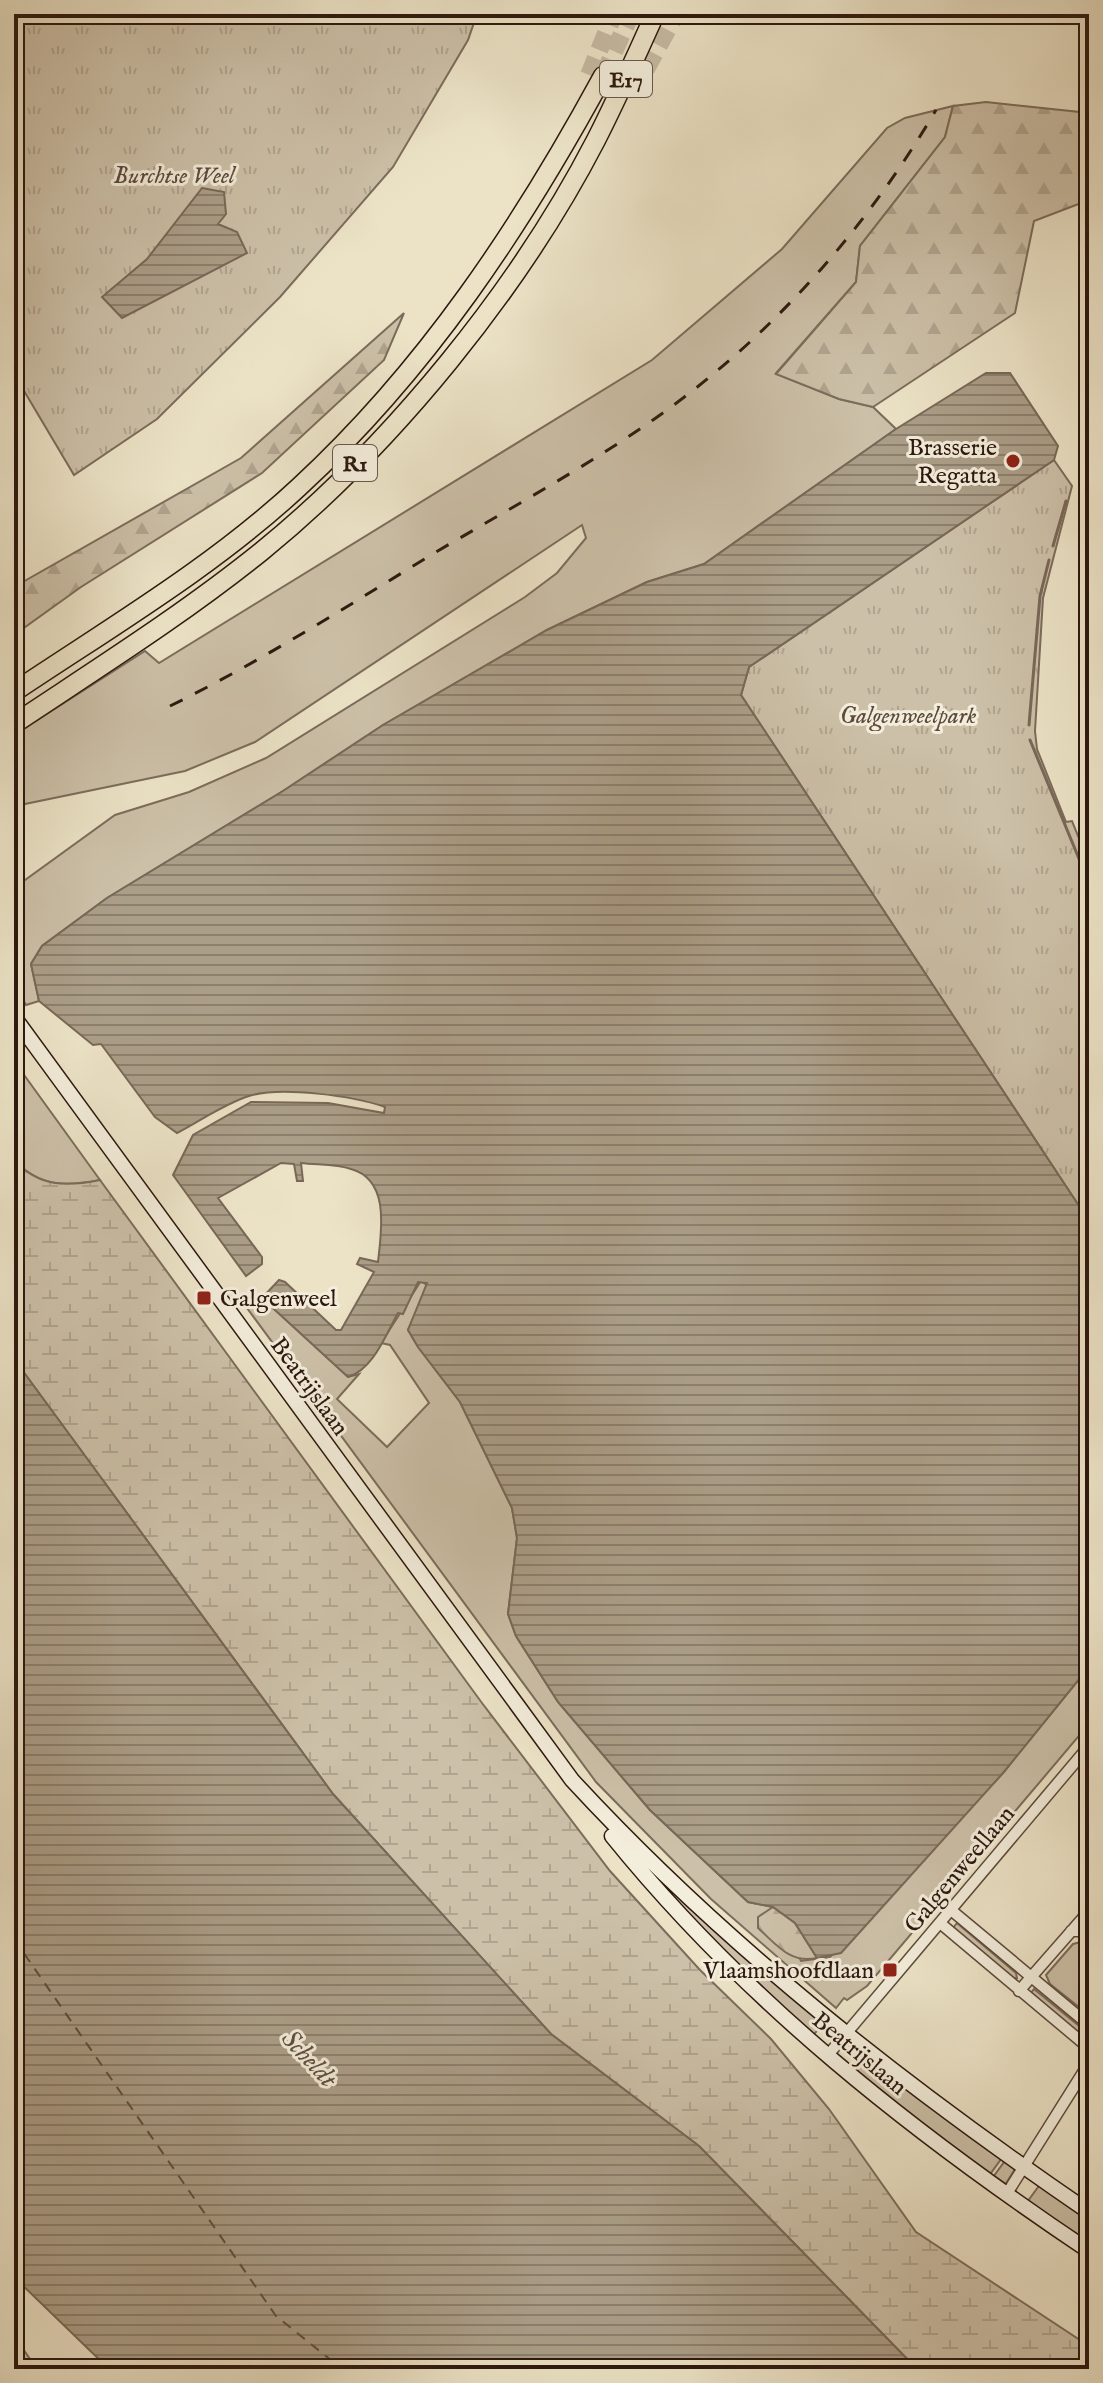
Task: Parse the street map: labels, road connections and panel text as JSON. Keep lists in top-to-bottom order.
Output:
{
  "streets": {
    "highway": ["E17", "R1"],
    "street": ["Beatrijslaan", "Galgenweellaan"]
  },
  "crossings": [
    ["E17", "R1"],
    ["Beatrijslaan", "Galgenweellaan"]
  ],
  "water": ["Scheldt"],
  "parks": ["Burchtse Weel", "Galgenweelpark"],
  "places": {
    "other": ["Brasserie Regatta"],
    "transit": ["Galgenweel", "Vlaamshoofdlaan"]
  }
}
